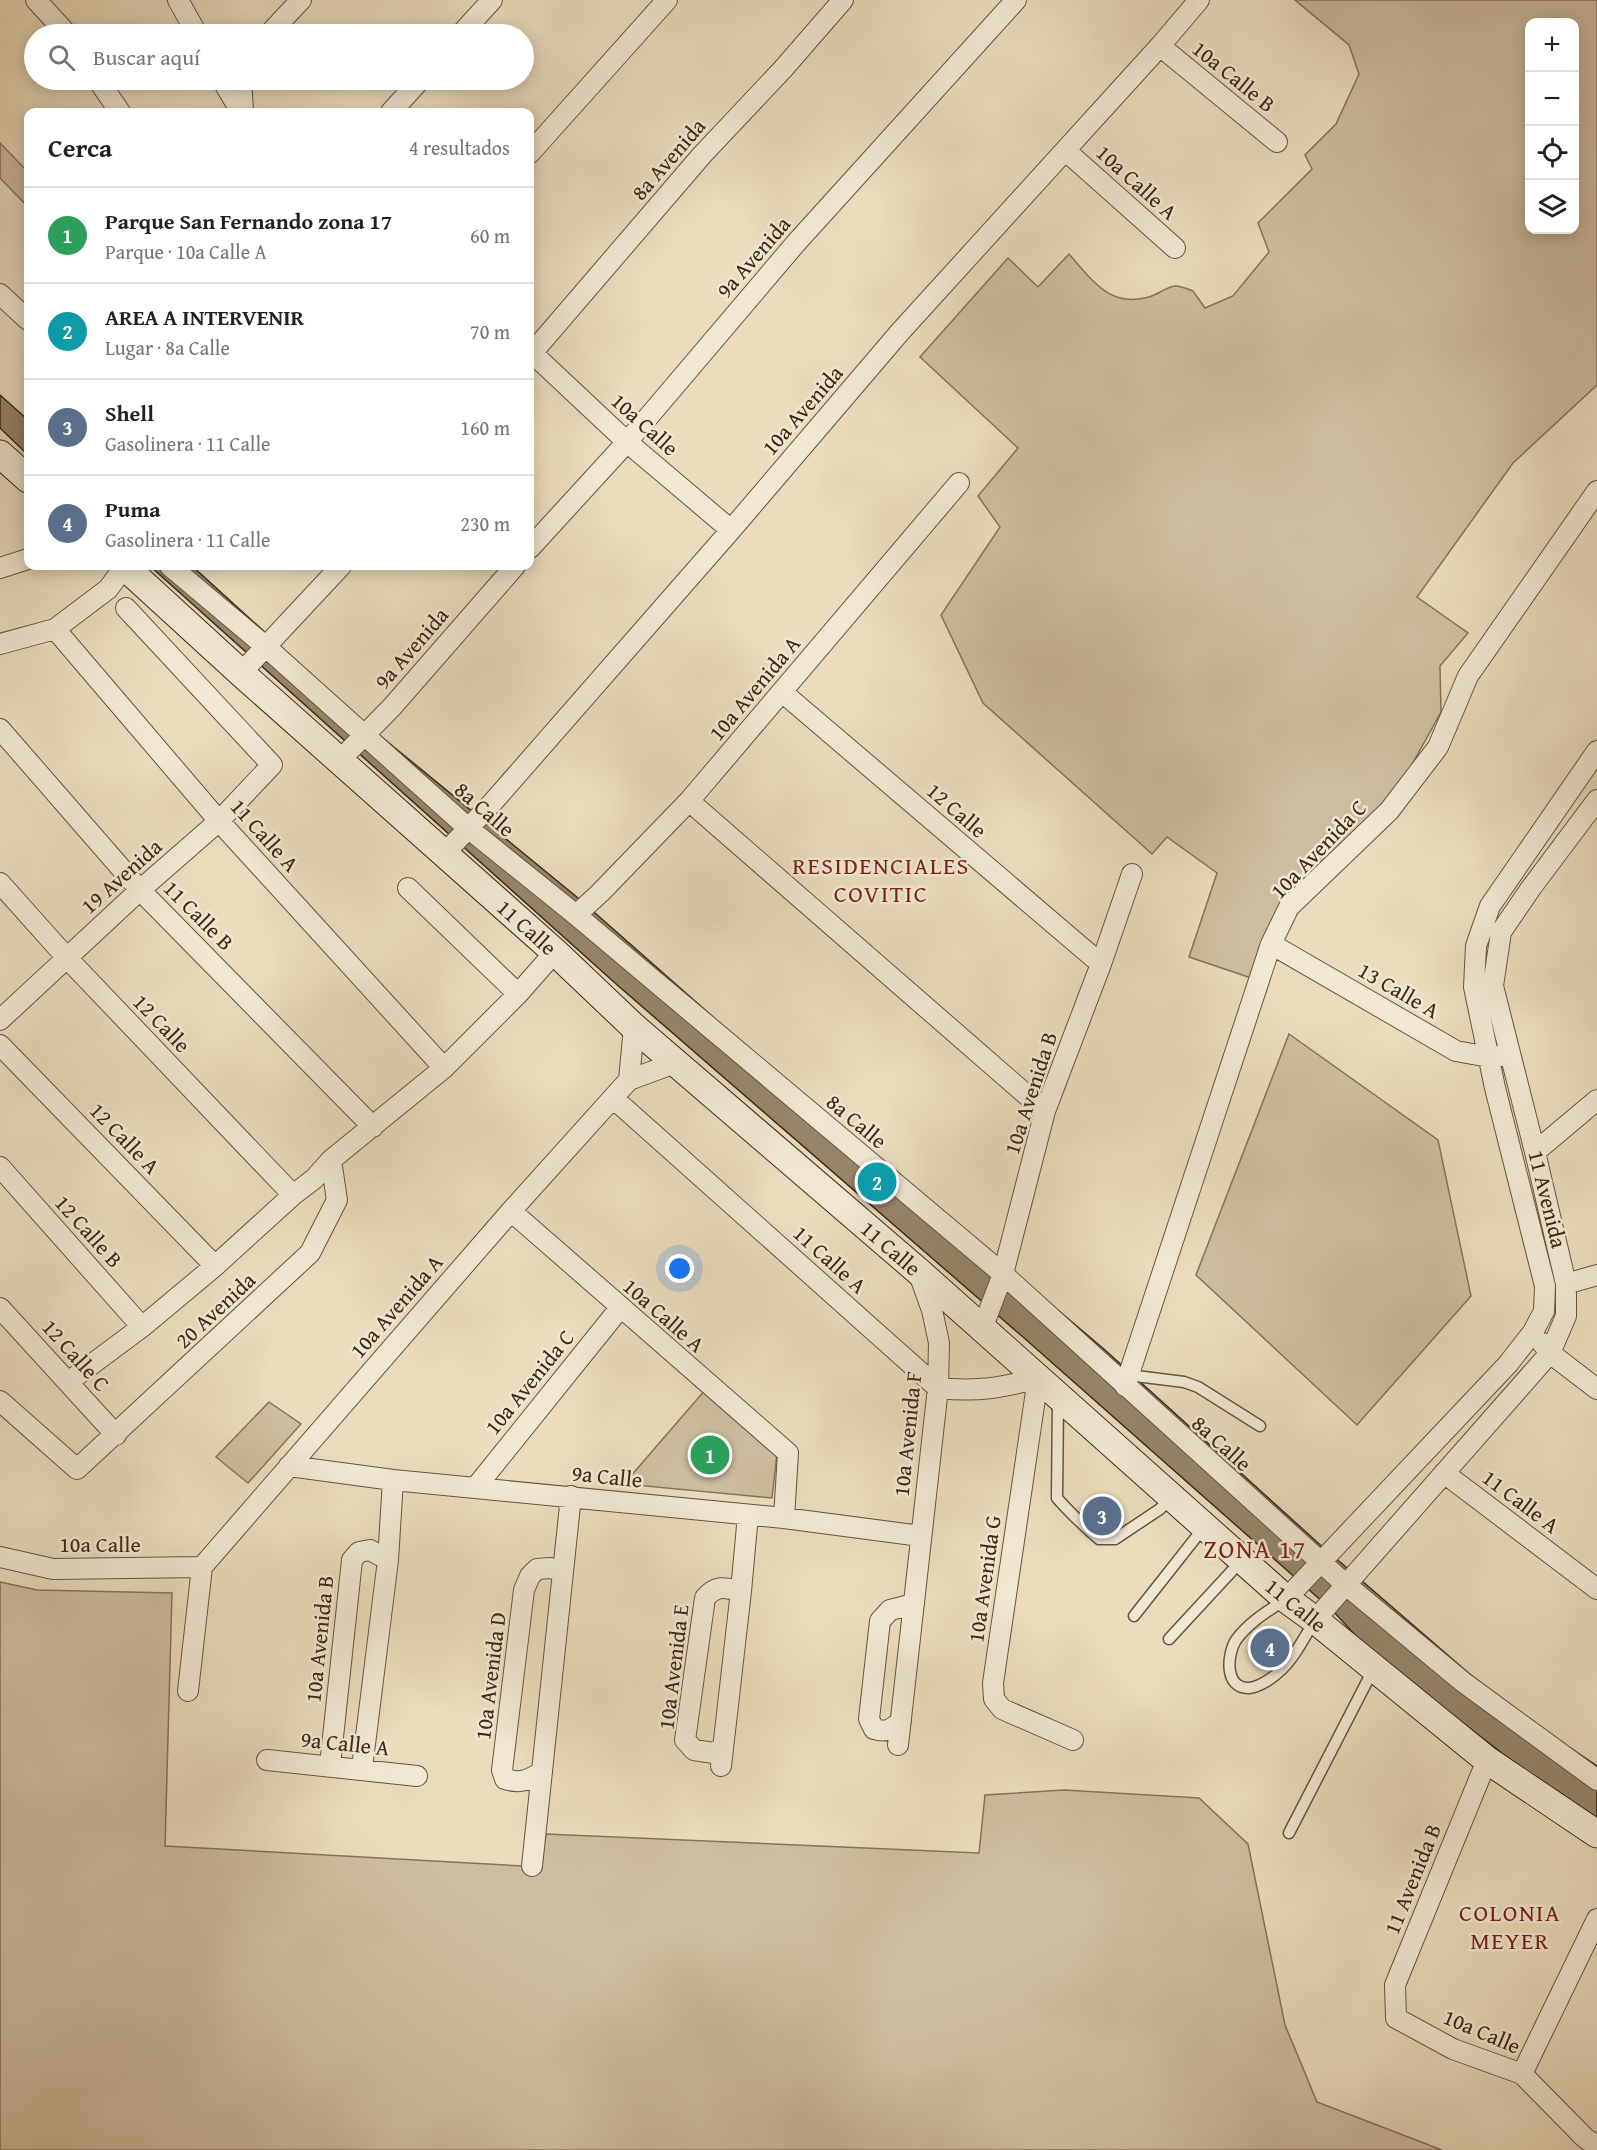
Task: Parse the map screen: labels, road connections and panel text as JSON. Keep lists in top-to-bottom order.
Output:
{
  "streets": {
    "street": [
      "10a Calle B",
      "8a Avenida",
      "10a Calle A",
      "9a Avenida",
      "10a Avenida",
      "10a Calle",
      "10a Avenida A",
      "8a Calle",
      "12 Calle",
      "11 Calle A",
      "10a Avenida C",
      "19 Avenida",
      "11 Calle B",
      "11 Calle",
      "13 Calle A",
      "10a Avenida B",
      "12 Calle A",
      "11 Avenida",
      "12 Calle B",
      "20 Avenida",
      "12 Calle C",
      "10a Avenida F",
      "9a Calle",
      "10a Avenida G",
      "10a Avenida E",
      "10a Avenida D",
      "9a Calle A",
      "11 Avenida B"
    ]
  },
  "crossings": [
    ["10a Calle B", "10a Avenida"],
    ["10a Calle A", "10a Avenida"],
    ["10a Calle A", "10a Avenida A"],
    ["10a Calle A", "10a Avenida C"],
    ["10a Calle A", "9a Calle"],
    ["9a Avenida", "10a Calle"],
    ["9a Avenida", "8a Calle"],
    ["9a Avenida", "11 Calle"],
    ["10a Avenida", "10a Calle"],
    ["10a Avenida", "8a Calle"],
    ["10a Avenida", "11 Calle"],
    ["10a Calle", "10a Avenida A"],
    ["10a Calle", "11 Avenida B"],
    ["10a Avenida A", "8a Calle"],
    ["10a Avenida A", "12 Calle"],
    ["10a Avenida A", "11 Calle A"],
    ["10a Avenida A", "11 Calle"],
    ["10a Avenida A", "9a Calle"],
    ["8a Calle", "10a Avenida C"],
    ["8a Calle", "10a Avenida B"],
    ["8a Calle", "11 Avenida"],
    ["12 Calle", "19 Avenida"],
    ["12 Calle", "10a Avenida B"],
    ["12 Calle", "20 Avenida"],
    ["11 Calle A", "19 Avenida"],
    ["11 Calle A", "11 Avenida"],
    ["11 Calle A", "20 Avenida"],
    ["11 Calle A", "10a Avenida F"],
    ["10a Avenida C", "13 Calle A"],
    ["10a Avenida C", "9a Calle"],
    ["19 Avenida", "11 Calle B"],
    ["11 Calle B", "20 Avenida"],
    ["11 Calle", "10a Avenida B"],
    ["11 Calle", "11 Avenida"],
    ["11 Calle", "20 Avenida"],
    ["11 Calle", "10a Avenida F"],
    ["11 Calle", "10a Avenida G"],
    ["11 Calle", "11 Avenida B"],
    ["13 Calle A", "11 Avenida"],
    ["10a Avenida B", "9a Calle A"],
    ["12 Calle A", "20 Avenida"],
    ["12 Calle B", "20 Avenida"],
    ["20 Avenida", "12 Calle C"],
    ["10a Avenida F", "9a Calle"],
    ["9a Calle", "10a Avenida E"]
  ],
  "districts": ["RESIDENCIALES COVITIC", "ZONA 17", "COLONIA MEYER"],
  "page": {
    "map_buttons": ["+", "−"],
    "search": "Buscar aquí",
    "heading": ["Cerca", "4 resultados"],
    "list": [
      {
        "mark": "1",
        "name": "Parque San Fernando zona 17",
        "note": "Parque · 10a Calle A",
        "value": "60 m"
      },
      {
        "mark": "2",
        "name": "AREA A INTERVENIR",
        "note": "Lugar · 8a Calle",
        "value": "70 m"
      },
      {
        "mark": "3",
        "name": "Shell",
        "note": "Gasolinera · 11 Calle",
        "value": "160 m"
      },
      {
        "mark": "4",
        "name": "Puma",
        "note": "Gasolinera · 11 Calle",
        "value": "230 m"
      }
    ],
    "pins": [
      "2",
      "1",
      "3",
      "4"
    ]
  }
}
